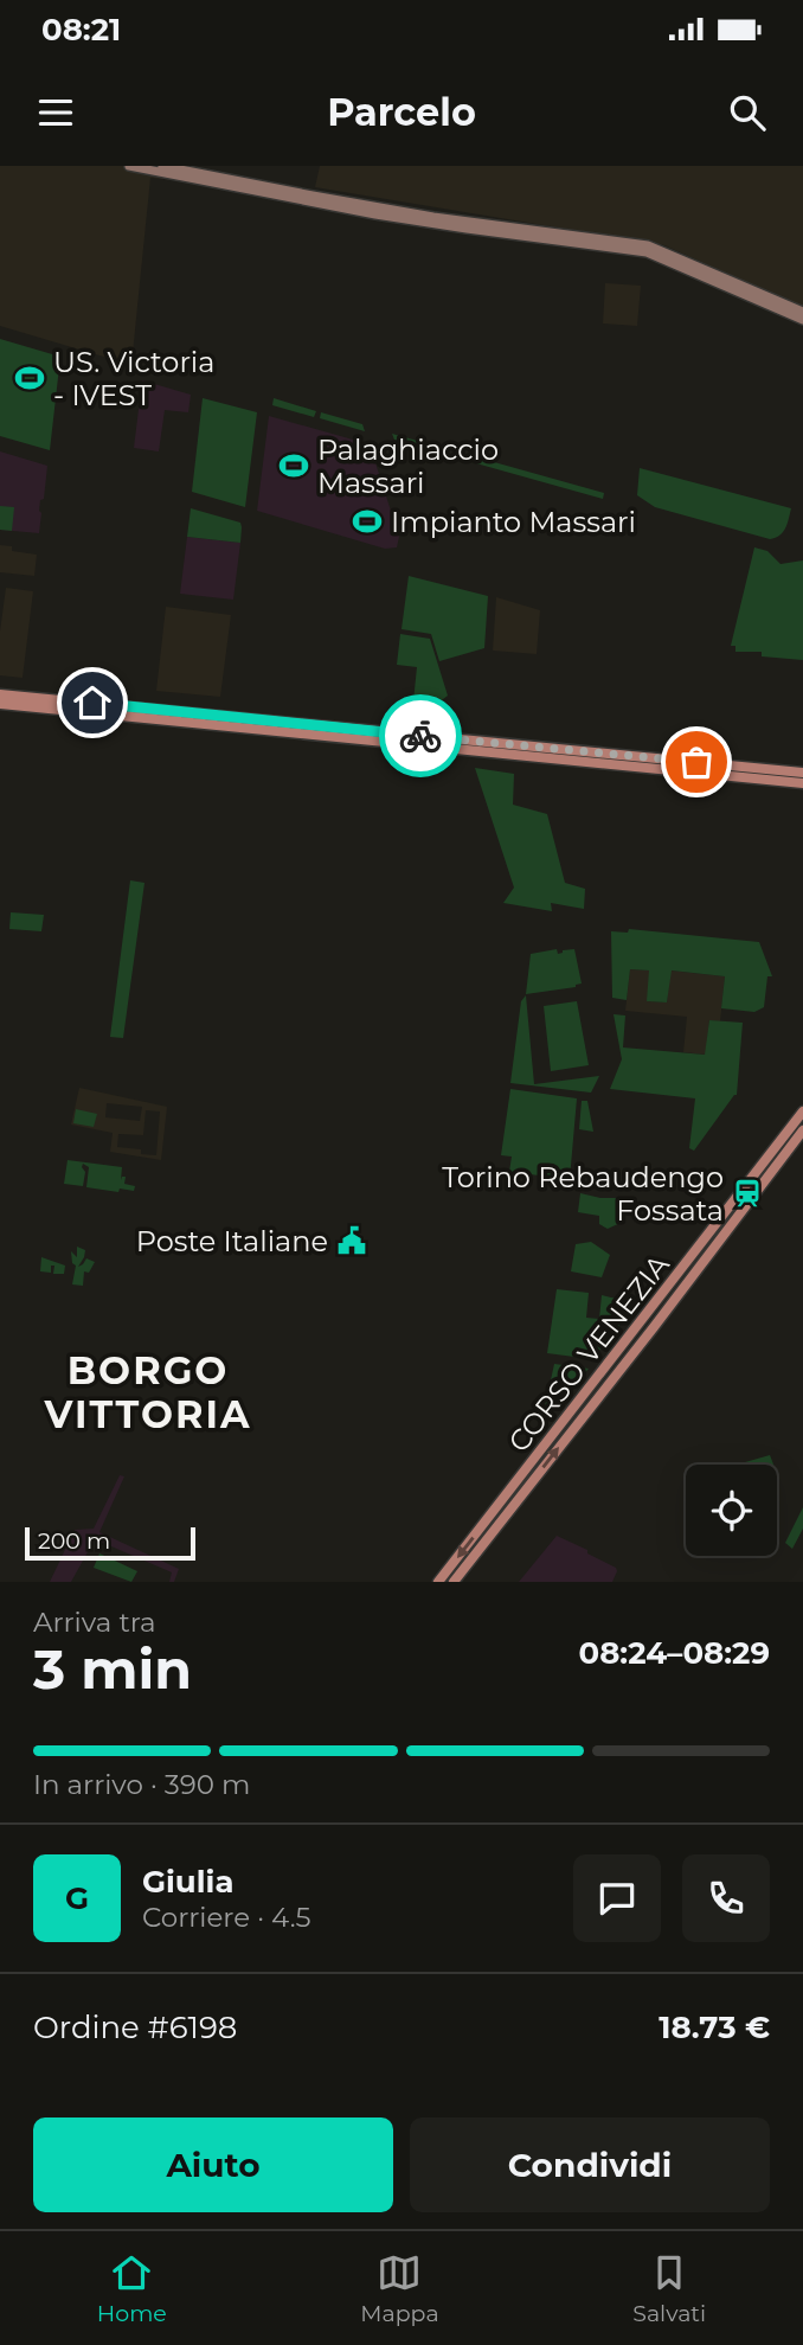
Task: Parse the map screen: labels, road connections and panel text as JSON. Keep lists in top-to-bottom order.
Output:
{
  "streets": {
    "main road": ["CORSO VENEZIA"]
  },
  "districts": ["BORGO VITTORIA"],
  "places": {
    "sports": ["US. Victoria - IVEST", "Palaghiaccio Massari", "Impianto Massari"],
    "station": ["Torino Rebaudengo Fossata"],
    "public building": ["Poste Italiane"]
  },
  "scale_bar": "200 m",
  "page": {
    "status": "08:21",
    "header": "Parcelo",
    "scale": "200 m",
    "heading": ["3 min", "Arriva tra", "08:24–08:29"],
    "panel": [
      "Giulia",
      "Corriere · 4.5",
      "Ordine #6198",
      "18.73 €"
    ],
    "bar": "In arrivo · 390 m",
    "round": "G",
    "buttons": ["Aiuto", "Condividi"],
    "tabs": ["Home", "Mappa", "Salvati"]
  }
}
